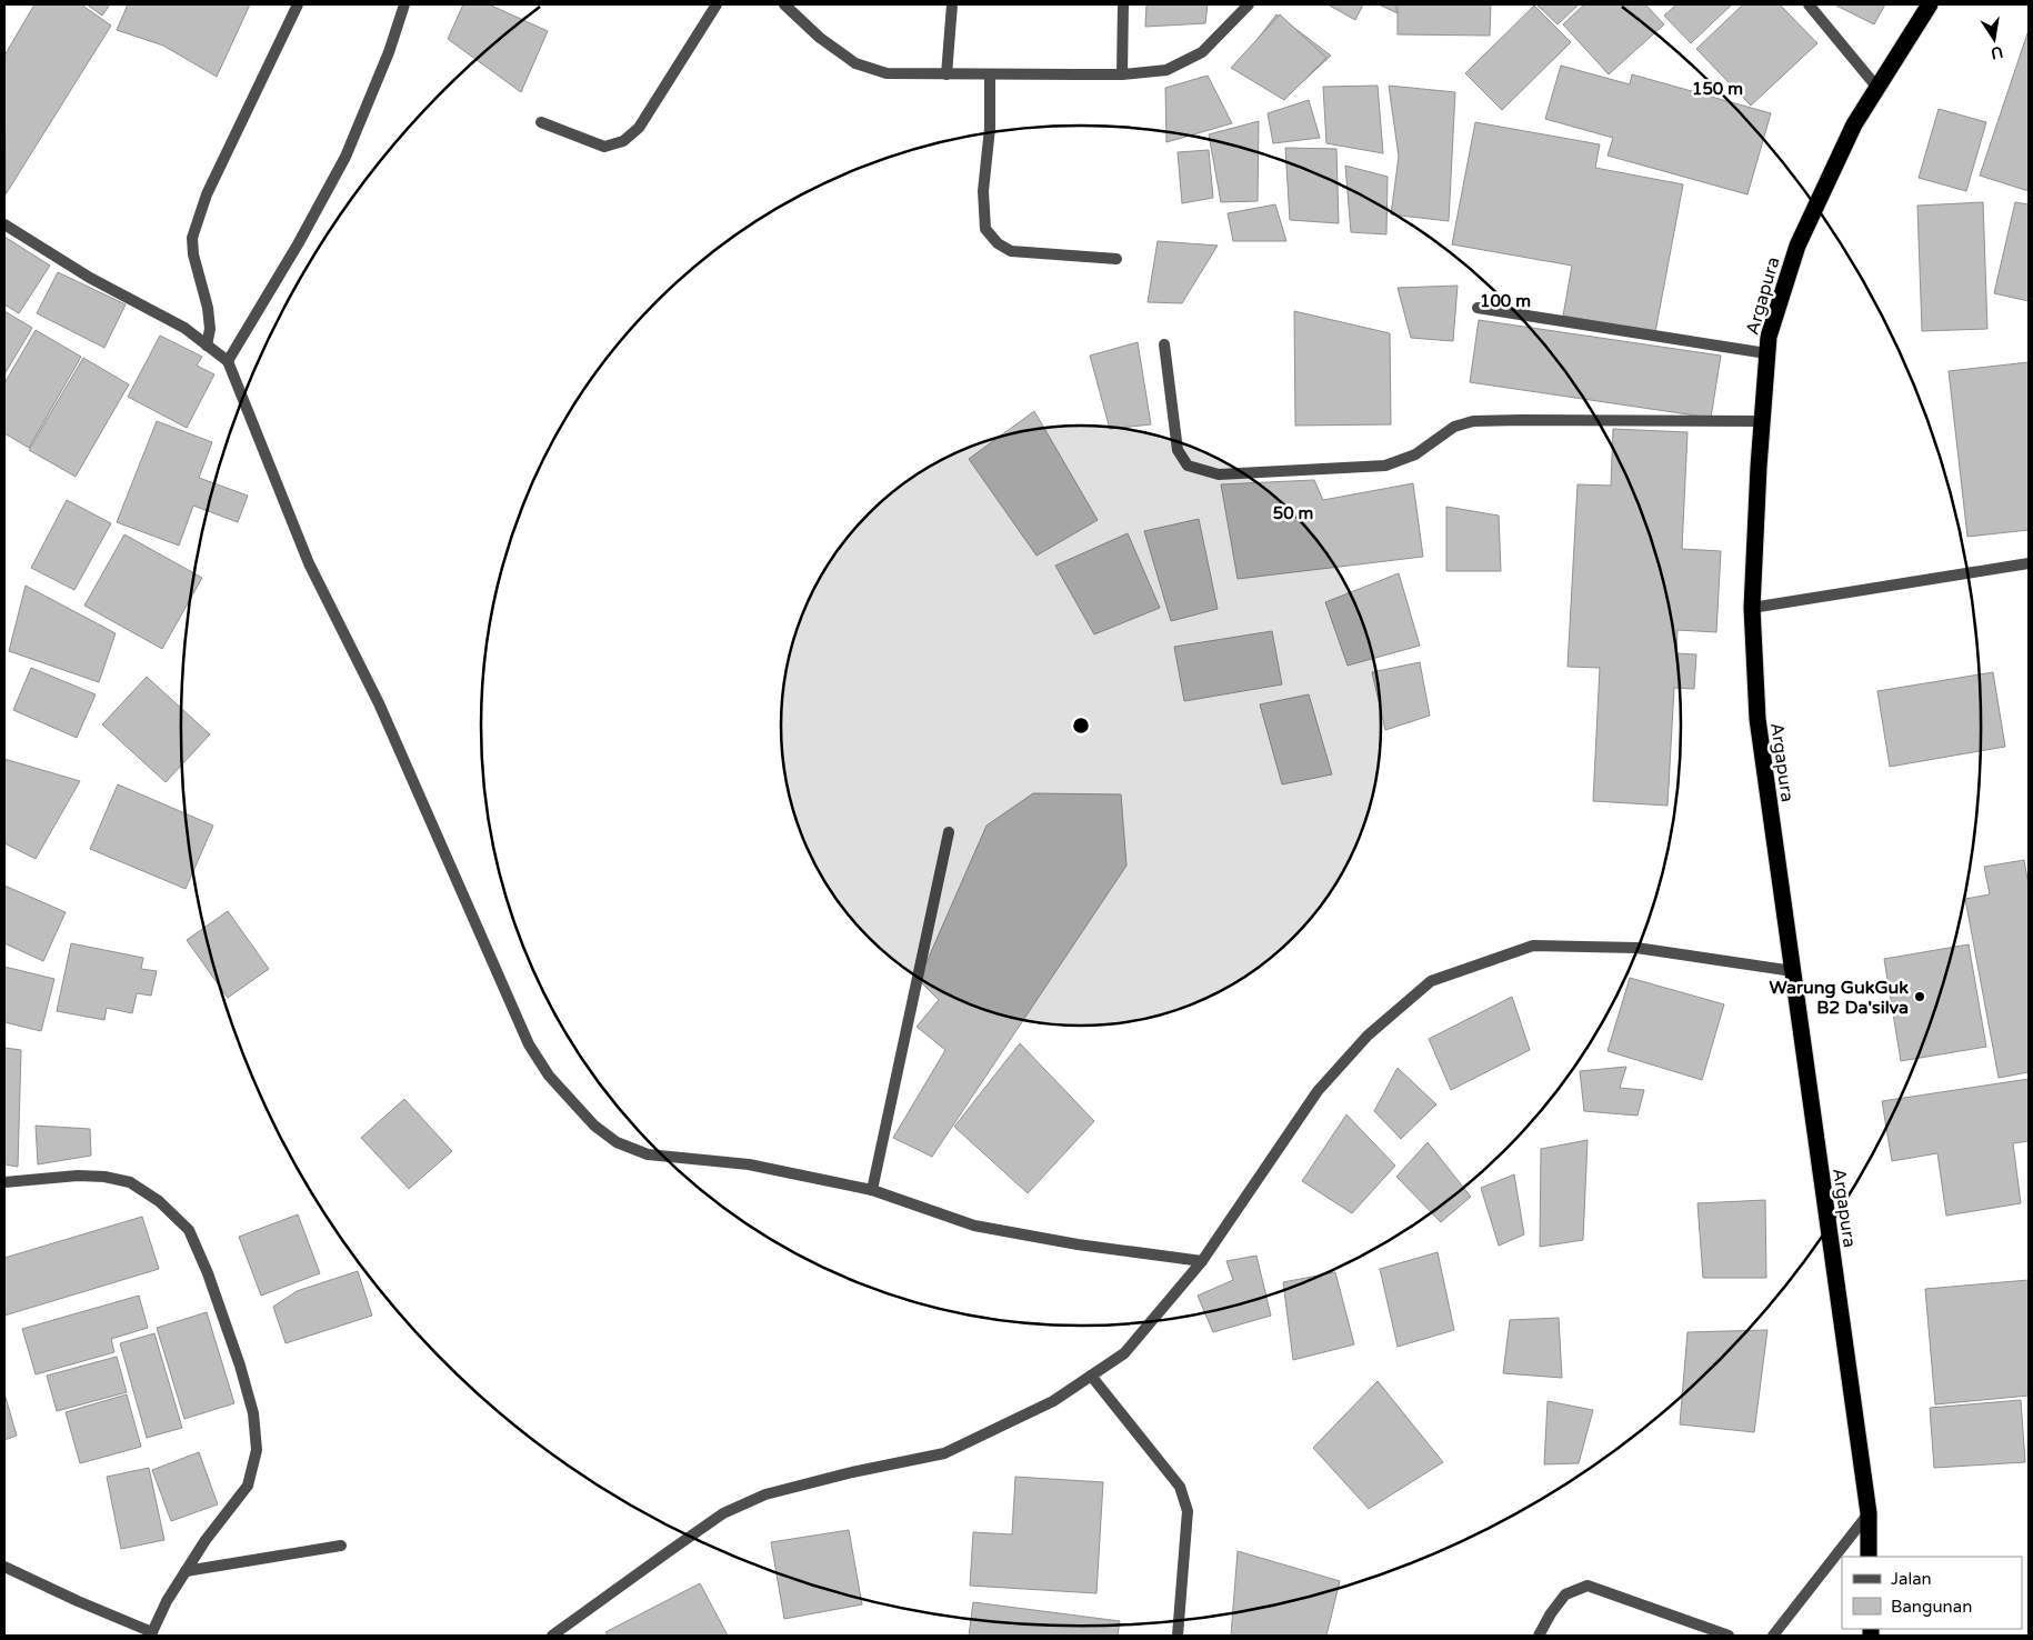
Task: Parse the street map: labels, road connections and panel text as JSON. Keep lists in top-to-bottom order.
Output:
{
  "streets": {
    "highway": ["Argapura"]
  },
  "places": ["Warung GukGuk B2 Da'silva"],
  "legend": ["Jalan", "Bangunan"],
  "north": "bottom",
  "rings": ["150 m", "100 m", "50 m"]
}
